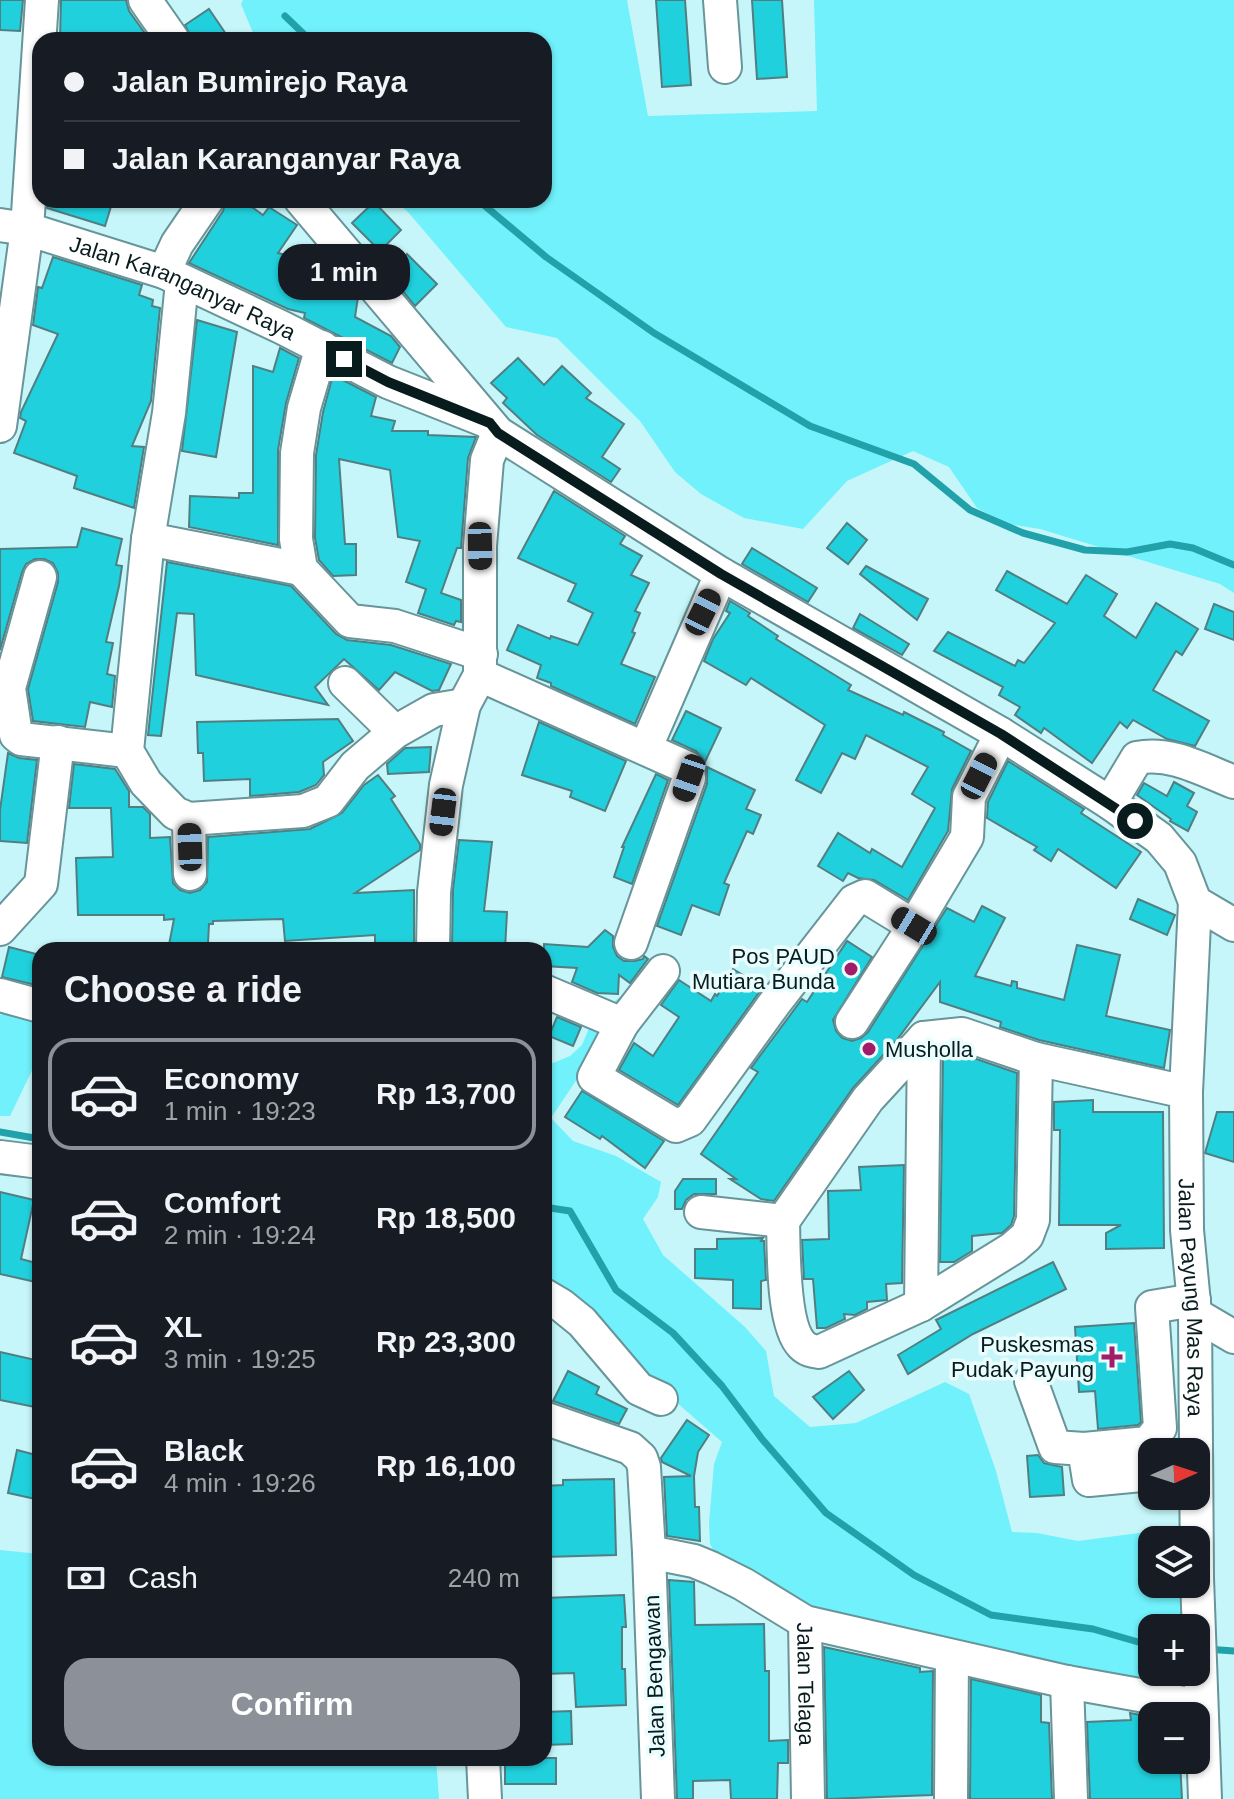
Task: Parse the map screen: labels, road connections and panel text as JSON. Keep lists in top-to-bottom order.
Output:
{
  "streets": {
    "street": [
      "Jalan Karanganyar Raya",
      "Jalan Payung Mas Raya",
      "Jalan Bengawan",
      "Jalan Telaga"
    ]
  },
  "crossings": [
    ["Jalan Payung Mas Raya", "Jalan Telaga"]
  ],
  "places": {
    "other": ["Pos PAUD Mutiara Bunda", "Musholla"],
    "health": ["Puskesmas Pudak Payung"]
  },
  "north": "right",
  "page": {
    "banner": ["Jalan Bumirejo Raya", "Jalan Karanganyar Raya"],
    "bubble": "1 min",
    "heading": "Choose a ride",
    "list": [
      {
        "name": "Economy",
        "note": "1 min · 19:23",
        "value": "Rp 13,700"
      },
      {
        "name": "Comfort",
        "note": "2 min · 19:24",
        "value": "Rp 18,500"
      },
      {
        "name": "XL",
        "note": "3 min · 19:25",
        "value": "Rp 23,300"
      },
      {
        "name": "Black",
        "note": "4 min · 19:26",
        "value": "Rp 16,100"
      }
    ],
    "map_buttons": ["+", "−"],
    "pay": ["Cash", "240 m"],
    "buttons": "Confirm"
  }
}
